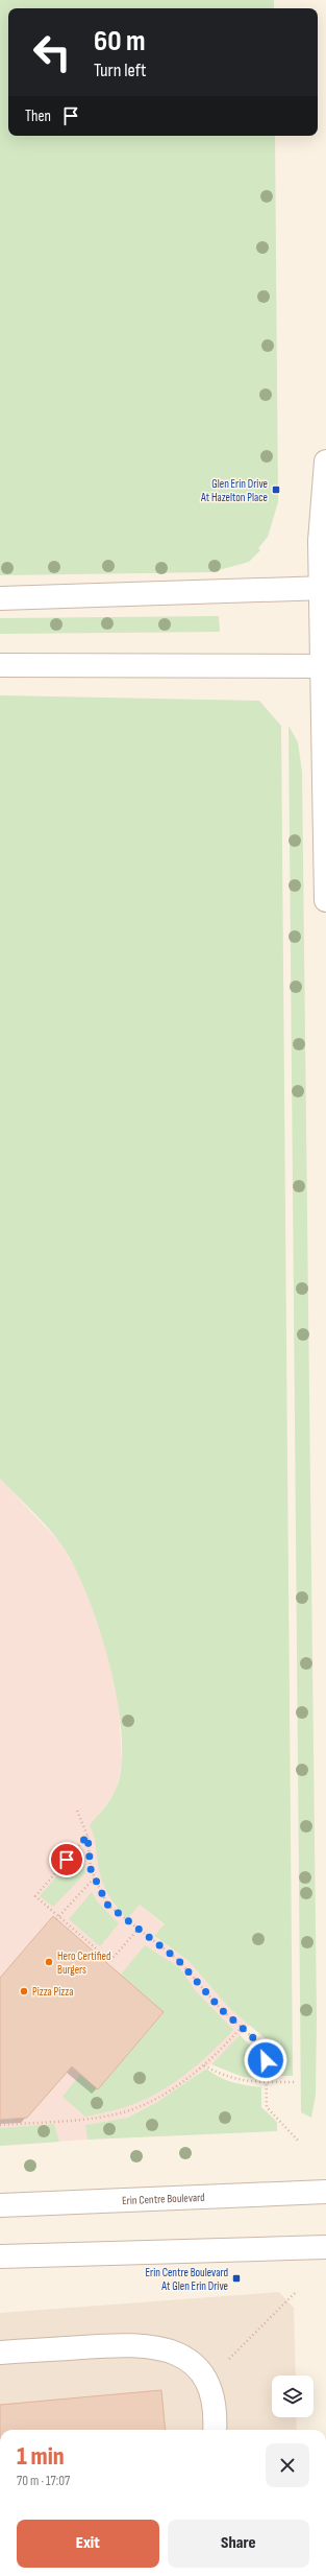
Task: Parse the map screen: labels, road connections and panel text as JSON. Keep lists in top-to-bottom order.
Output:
{
  "streets": {
    "street": ["Erin Centre Boulevard"]
  },
  "places": {
    "transit": ["Glen Erin Drive At Hazelton Place", "Erin Centre Boulevard At Glen Erin Drive"],
    "other": ["Hero Certified Burgers", "Pizza Pizza"]
  },
  "page": {
    "turn": ["60 m", "Turn left"],
    "then": "Then",
    "heading": ["1 min", "70 m · 17:07"],
    "buttons": ["Exit", "Share"]
  }
}
